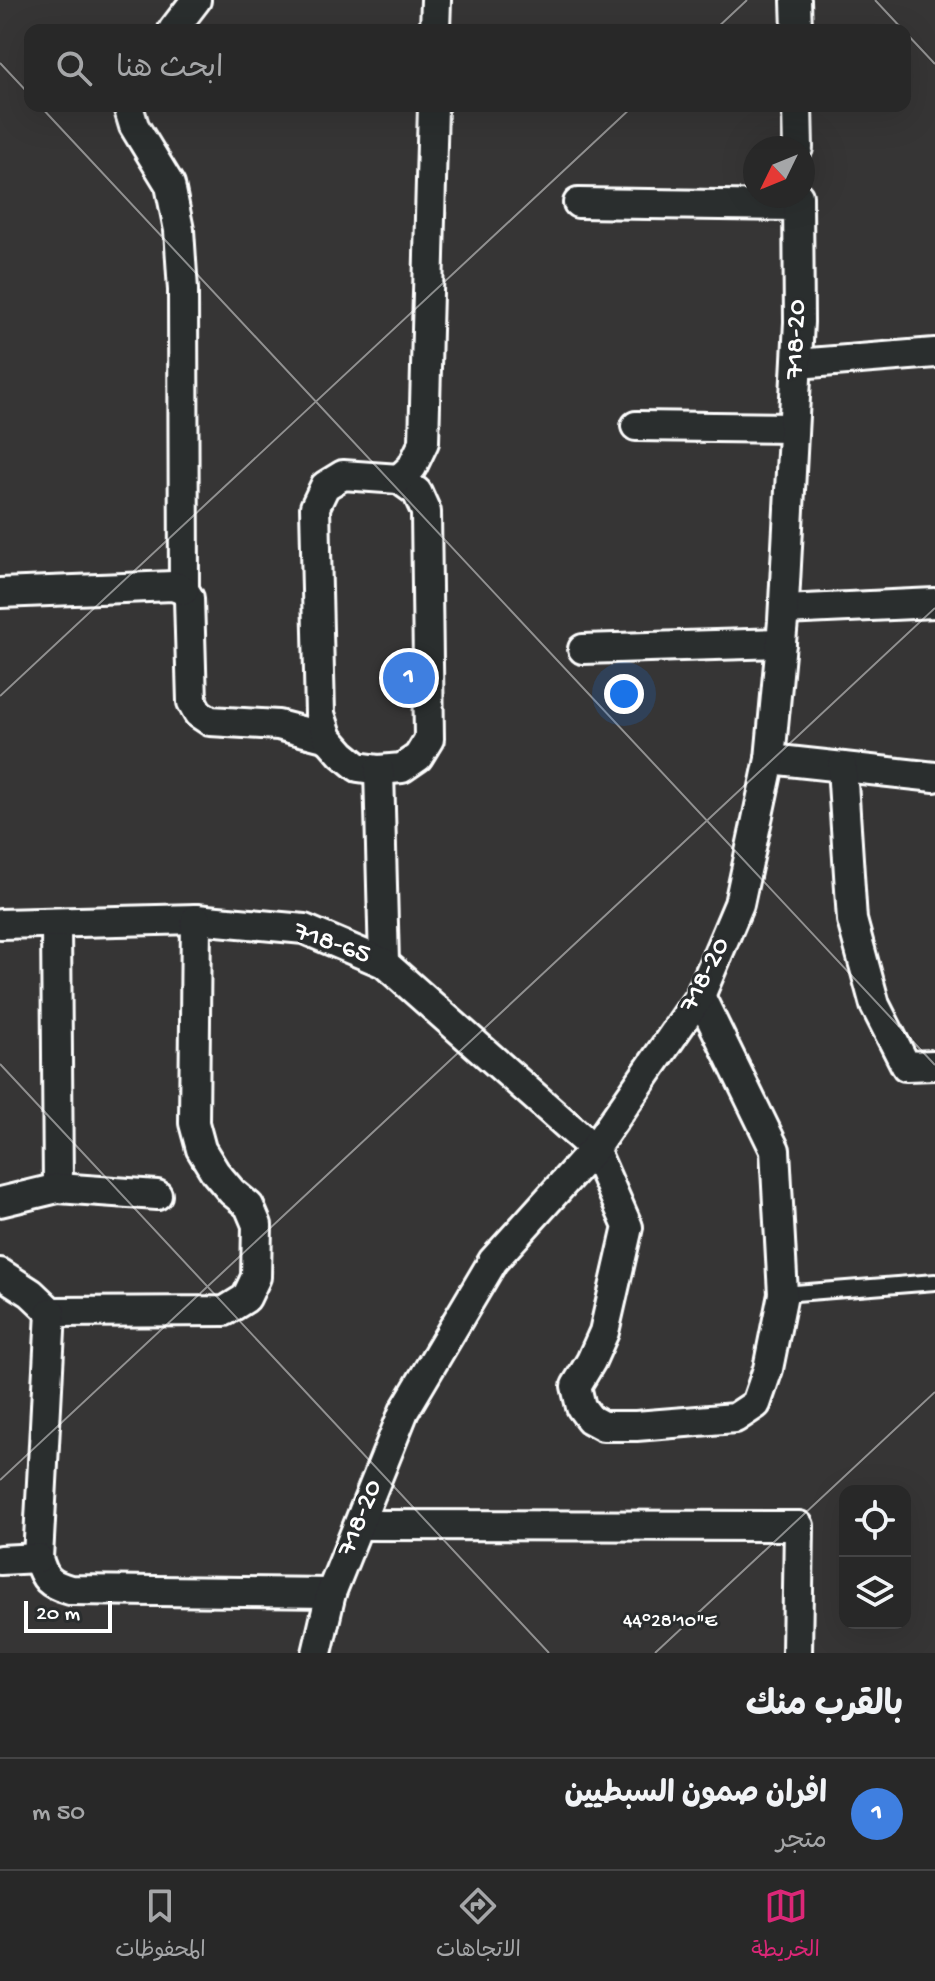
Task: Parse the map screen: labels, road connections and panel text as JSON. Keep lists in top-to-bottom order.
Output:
{
  "streets": {
    "street": ["718-20", "718-65"]
  },
  "crossings": [
    ["718-20", "718-65"]
  ],
  "scale_bar": "20 m",
  "north": "bottom left",
  "page": {
    "search": "ابحث هنا",
    "pins": "1",
    "scale": "20 m",
    "heading": "بالقرب منك",
    "list": [
      {
        "mark": "1",
        "name": "افران صمون السبطيين",
        "note": "متجر",
        "value": "50 m"
      }
    ],
    "nav": ["الخريطة", "الاتجاهات", "المحفوظات"]
  },
  "coordinates": ["44°28'10\"E"]
}
